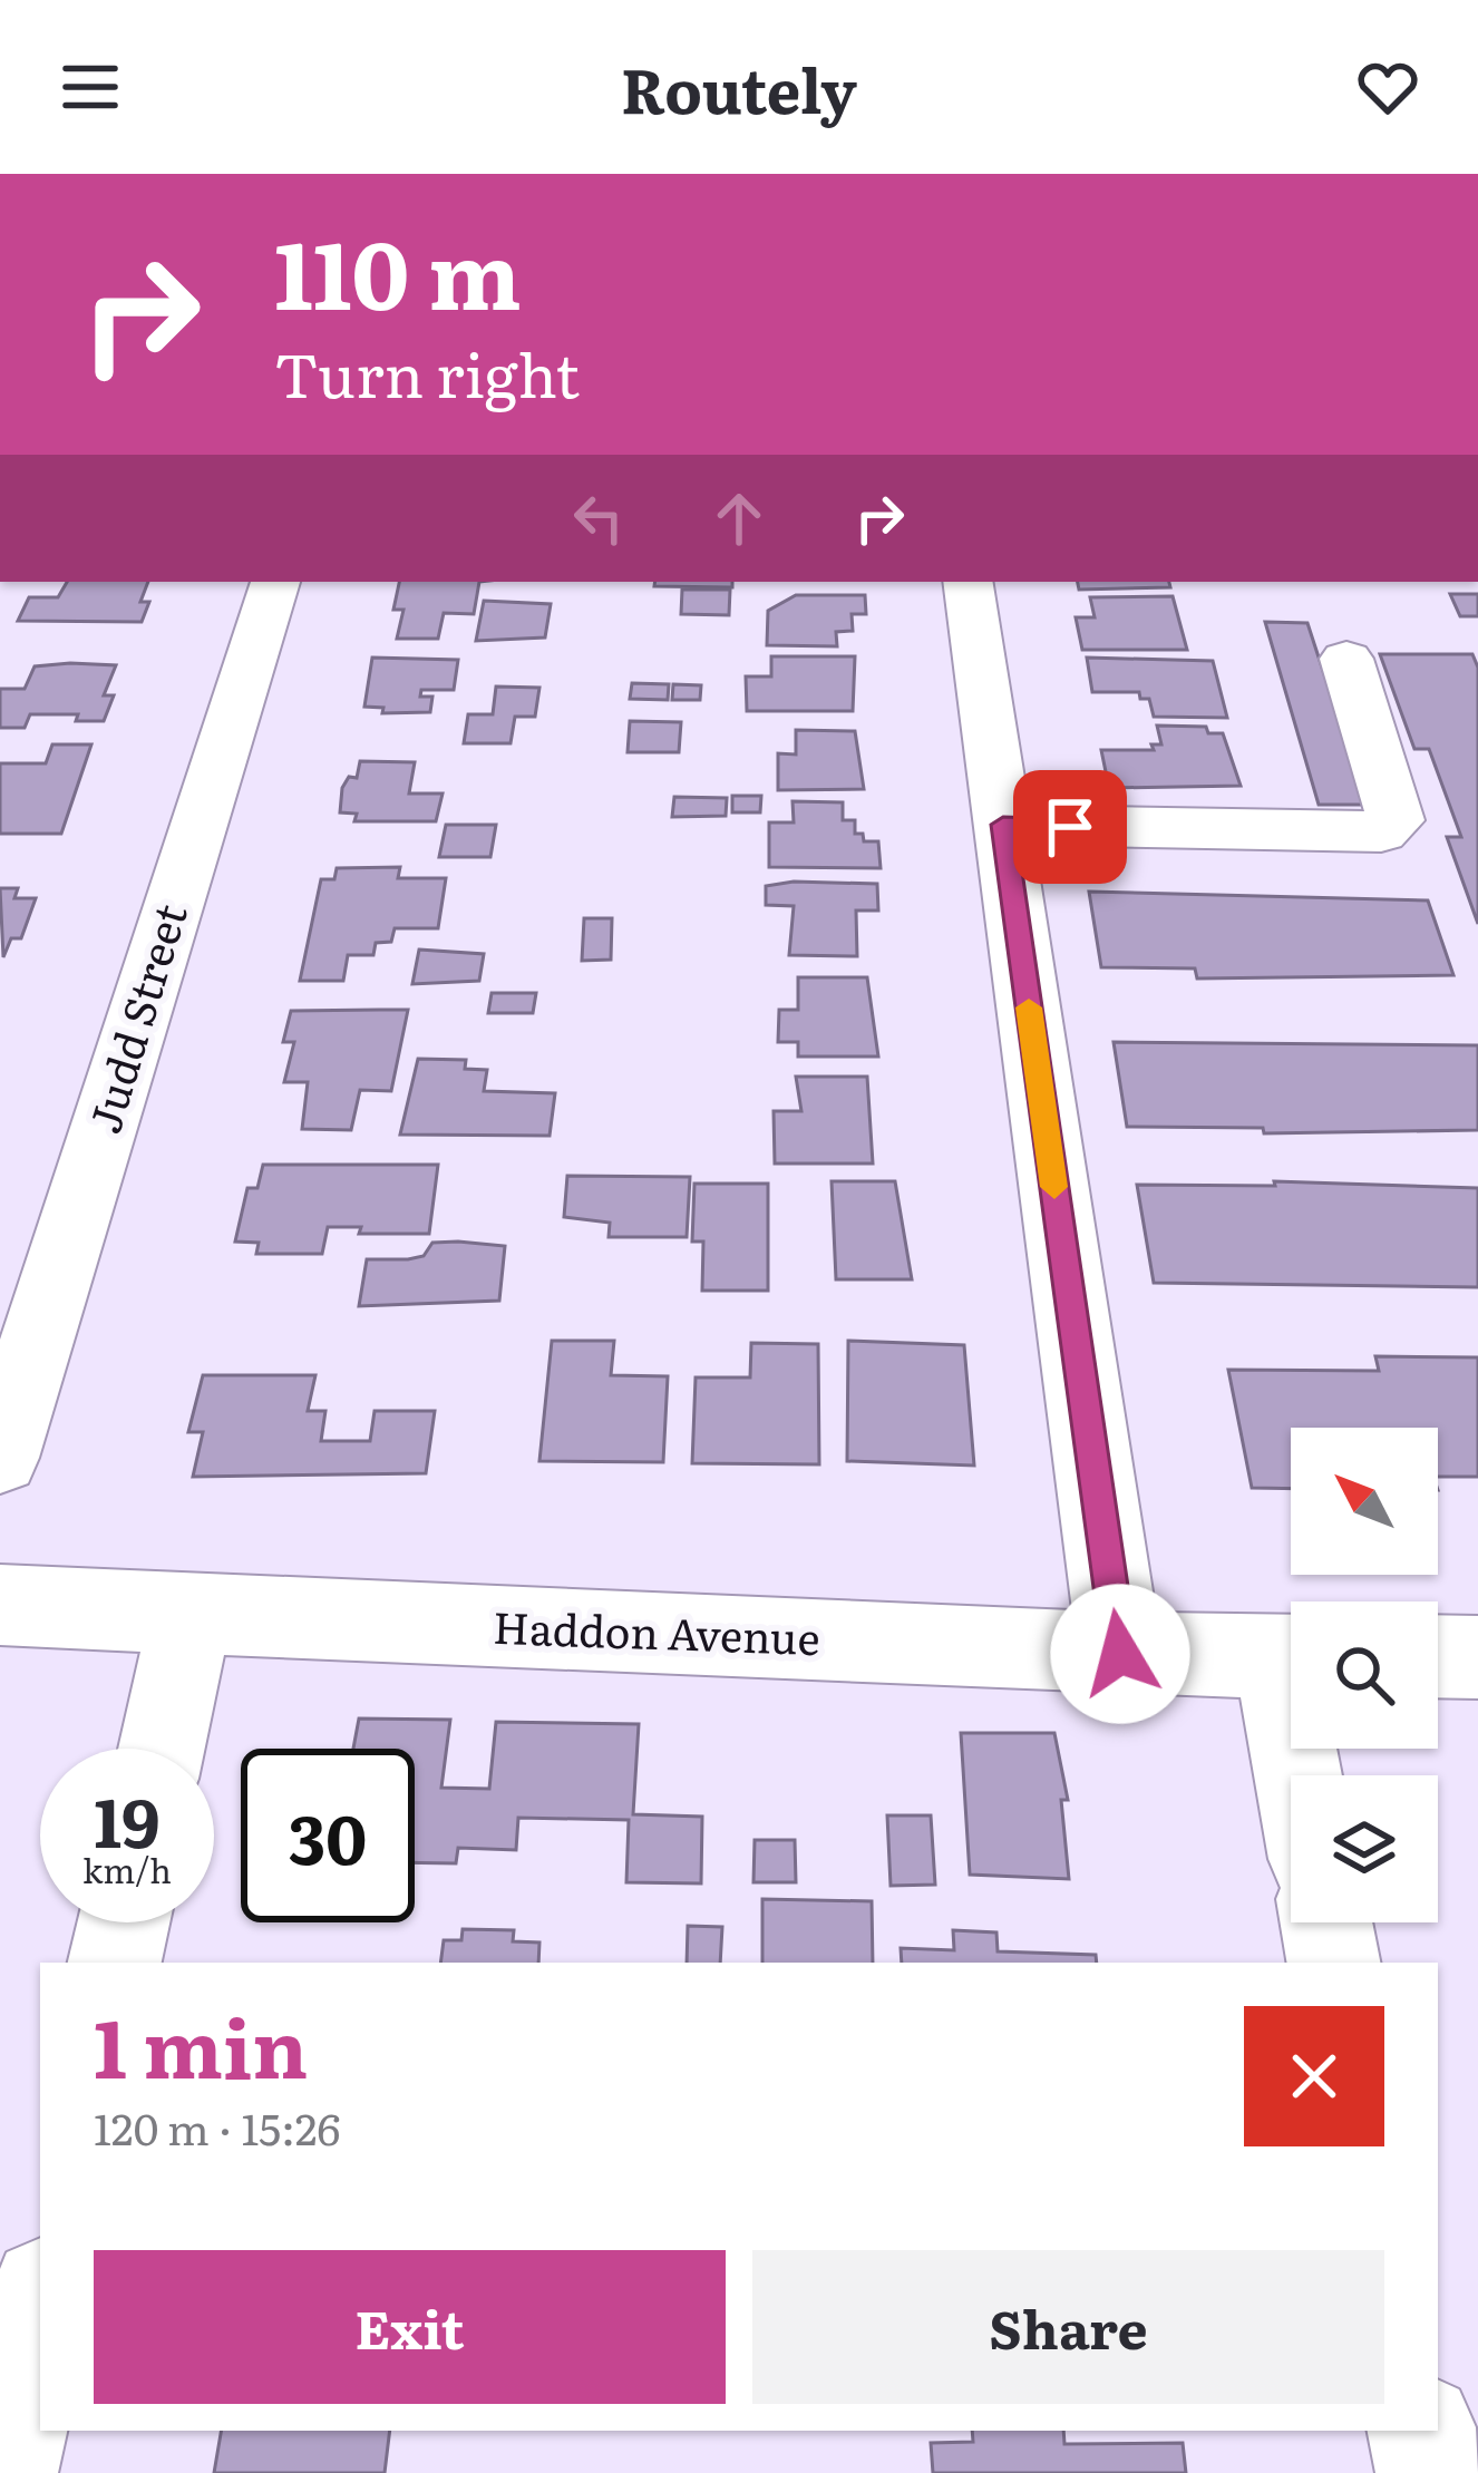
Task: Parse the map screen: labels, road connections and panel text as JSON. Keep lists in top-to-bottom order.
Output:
{
  "streets": {
    "street": ["Judd Street", "Haddon Avenue"]
  },
  "north": "top left",
  "page": {
    "header": "Routely",
    "turn": ["110 m", "Turn right"],
    "speed": "19 km/h",
    "limit": "30",
    "heading": ["1 min", "120 m · 15:26"],
    "buttons": ["Exit", "Share"]
  }
}
